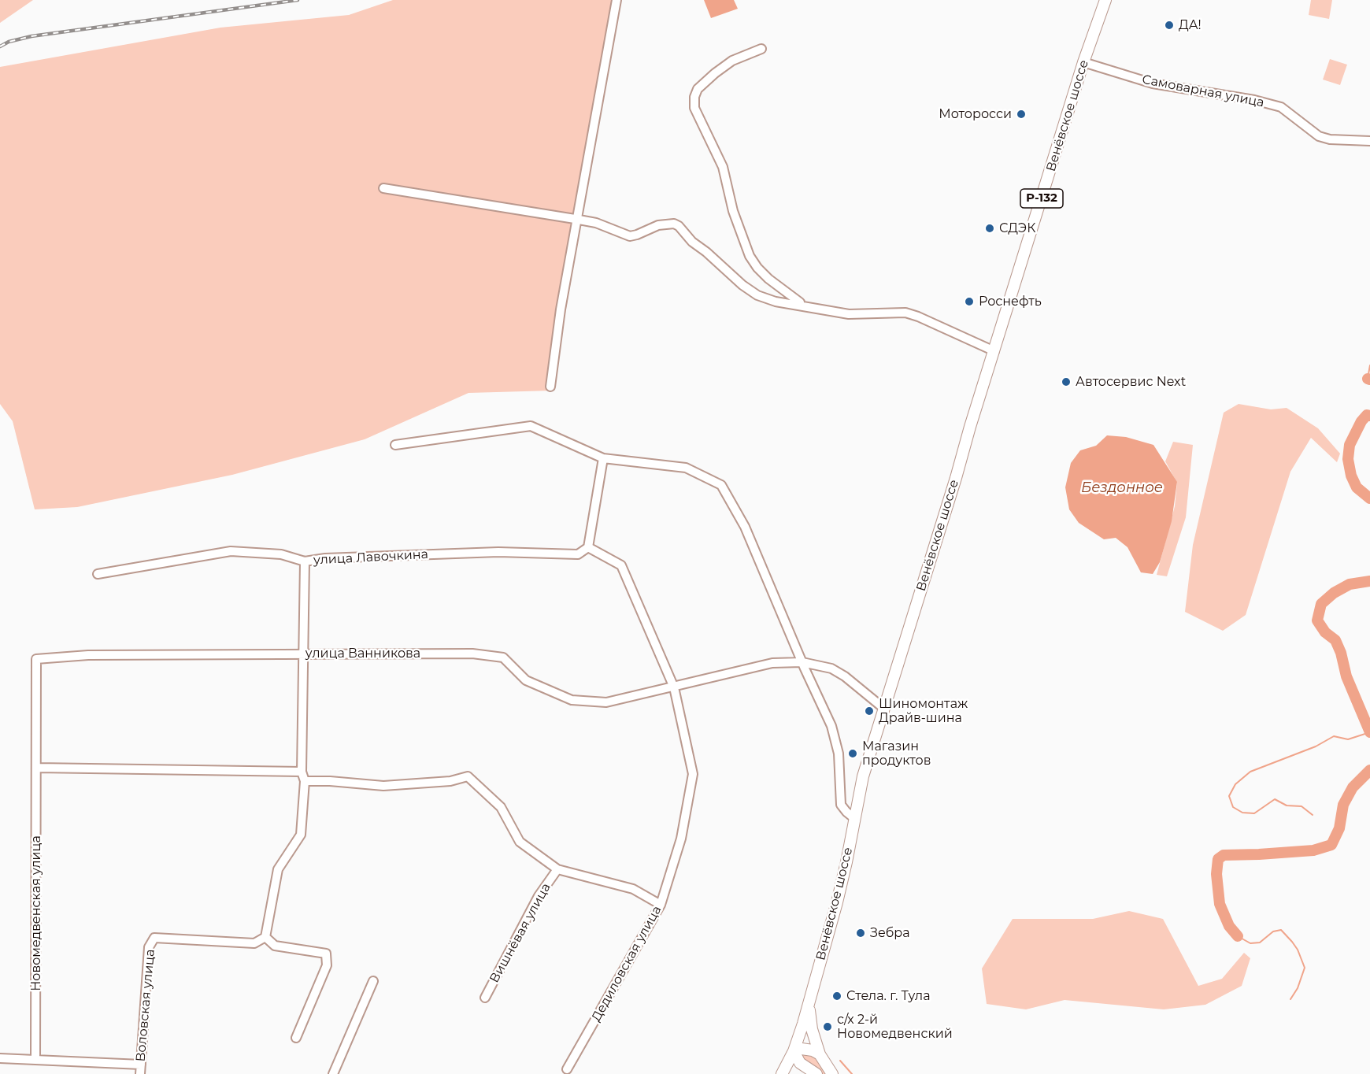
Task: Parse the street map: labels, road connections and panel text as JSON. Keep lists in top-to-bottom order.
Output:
{
  "streets": {
    "main road": ["Венёвское шоссе", "Р-132"],
    "street": [
      "Самоварная улица",
      "улица Лавочкина",
      "улица Ванникова",
      "Новомедвенская улица",
      "Вишнёвая улица",
      "Дедиловская улица",
      "Воловская улица"
    ]
  },
  "crossings": [
    ["Самоварная улица", "Венёвское шоссе"],
    ["Венёвское шоссе", "улица Ванникова"],
    ["улица Лавочкина", "Дедиловская улица"],
    ["улица Ванникова", "Новомедвенская улица"],
    ["улица Ванникова", "Дедиловская улица"]
  ],
  "water": ["Бездонное"],
  "places": [
    "ДА!",
    "Моторосси",
    "СДЭК",
    "Роснефть",
    "Автосервис Next",
    "Шиномонтаж Драйв-шина",
    "Магазин продуктов",
    "Зебра",
    "Стела. г. Тула",
    "с/х 2-й Новомедвенский"
  ]
}
